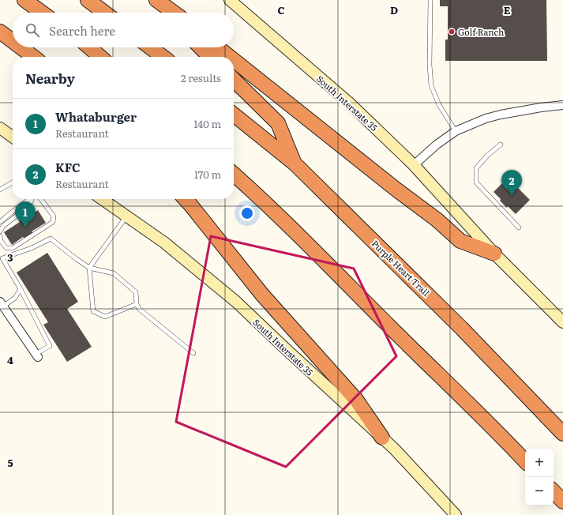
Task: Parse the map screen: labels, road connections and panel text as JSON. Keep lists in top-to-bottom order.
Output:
{
  "streets": {
    "highway": ["Purple Heart Trail"],
    "main road": ["South Interstate 35"]
  },
  "places": ["Golf Ranch"],
  "page": {
    "search": "Search here",
    "heading": ["Nearby", "2 results"],
    "list": [
      {
        "mark": "1",
        "name": "Whataburger",
        "note": "Restaurant",
        "value": "140 m"
      },
      {
        "mark": "2",
        "name": "KFC",
        "note": "Restaurant",
        "value": "170 m"
      }
    ],
    "pins": ["2", "1"],
    "map_buttons": ["+", "−"]
  },
  "grid": {
    "columns": ["C", "D", "E"],
    "rows": ["3", "4", "5"]
  }
}
